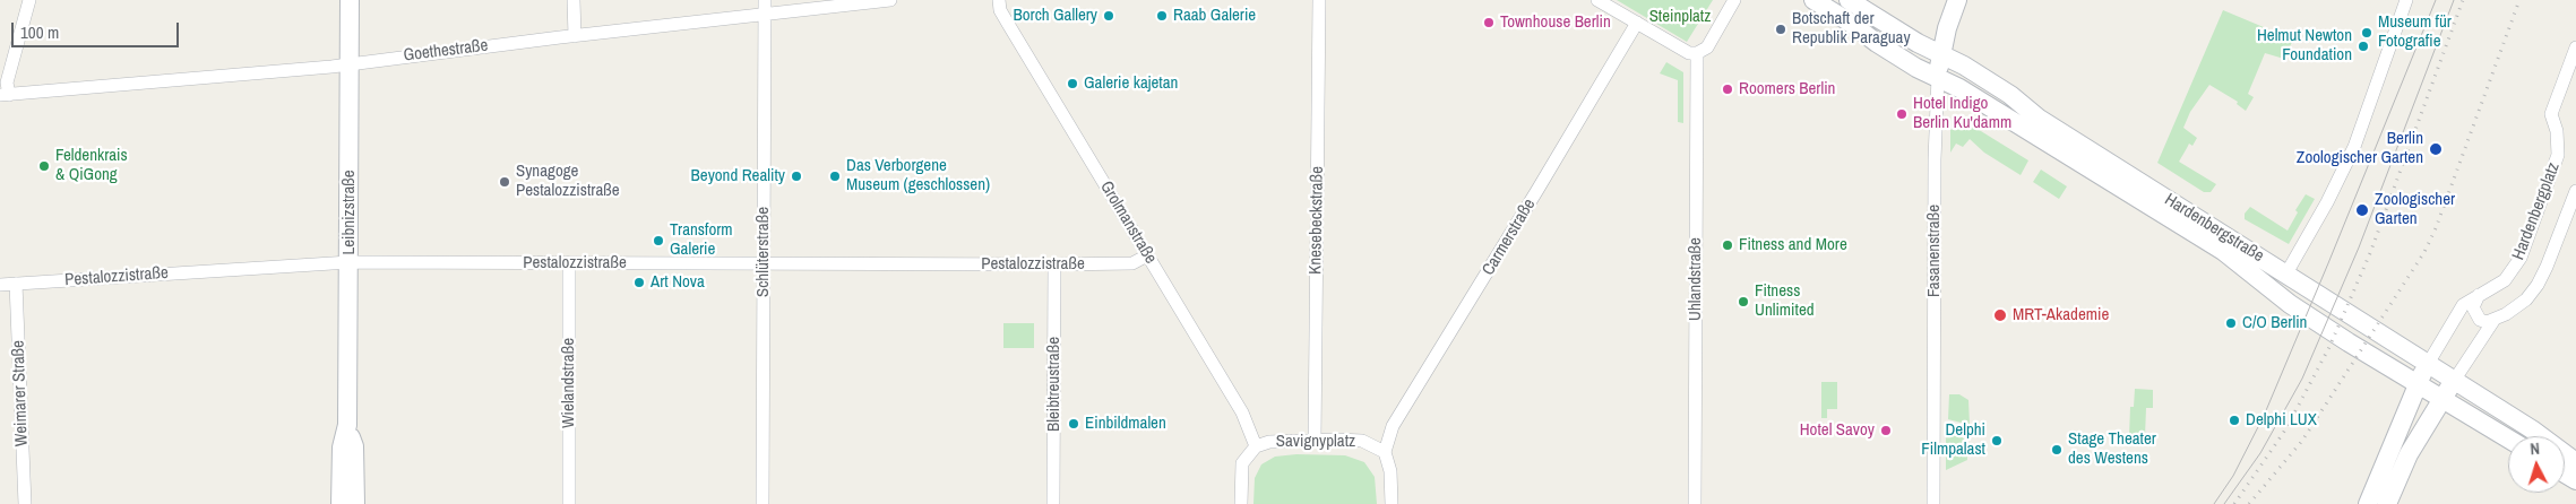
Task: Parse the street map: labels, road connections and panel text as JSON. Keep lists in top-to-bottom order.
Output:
{
  "streets": {
    "main road": ["Leibnizstraße", "Hardenbergstraße", "Fasanenstraße"],
    "street": [
      "Goethestraße",
      "Hardenbergplatz",
      "Knesebeckstraße",
      "Grolmanstraße",
      "Carmerstraße",
      "Schlüterstraße",
      "Pestalozzistraße",
      "Uhlandstraße",
      "Wielandstraße",
      "Bleibtreustraße",
      "Weimarer Straße",
      "Savignyplatz"
    ]
  },
  "crossings": [
    ["Goethestraße", "Leibnizstraße"],
    ["Goethestraße", "Schlüterstraße"],
    ["Hardenbergplatz", "Hardenbergstraße"],
    ["Leibnizstraße", "Pestalozzistraße"],
    ["Knesebeckstraße", "Savignyplatz"],
    ["Grolmanstraße", "Pestalozzistraße"],
    ["Grolmanstraße", "Savignyplatz"],
    ["Hardenbergstraße", "Fasanenstraße"],
    ["Carmerstraße", "Savignyplatz"],
    ["Schlüterstraße", "Pestalozzistraße"],
    ["Pestalozzistraße", "Wielandstraße"],
    ["Pestalozzistraße", "Bleibtreustraße"],
    ["Pestalozzistraße", "Weimarer Straße"]
  ],
  "parks": ["Steinplatz"],
  "places": [
    "Borch Gallery",
    "Raab Galerie",
    "Townhouse Berlin",
    "Botschaft der Republik Paraguay",
    "Museum für Fotografie",
    "Helmut Newton Foundation",
    "Galerie kajetan",
    "Roomers Berlin",
    "Hotel Indigo Berlin Ku'damm",
    "Berlin Zoologischer Garten",
    "Feldenkrais & QiGong",
    "Beyond Reality",
    "Das Verborgene Museum (geschlossen)",
    "Synagoge Pestalozzistraße",
    "Zoologischer Garten",
    "Transform Galerie",
    "Fitness and More",
    "Art Nova",
    "Fitness Unlimited",
    "MRT-Akademie",
    "C/O Berlin",
    "Delphi LUX",
    "Einbildmalen",
    "Hotel Savoy",
    "Delphi Filmpalast",
    "Stage Theater des Westens"
  ],
  "scale_bar": "100 m",
  "north": "top"
}
